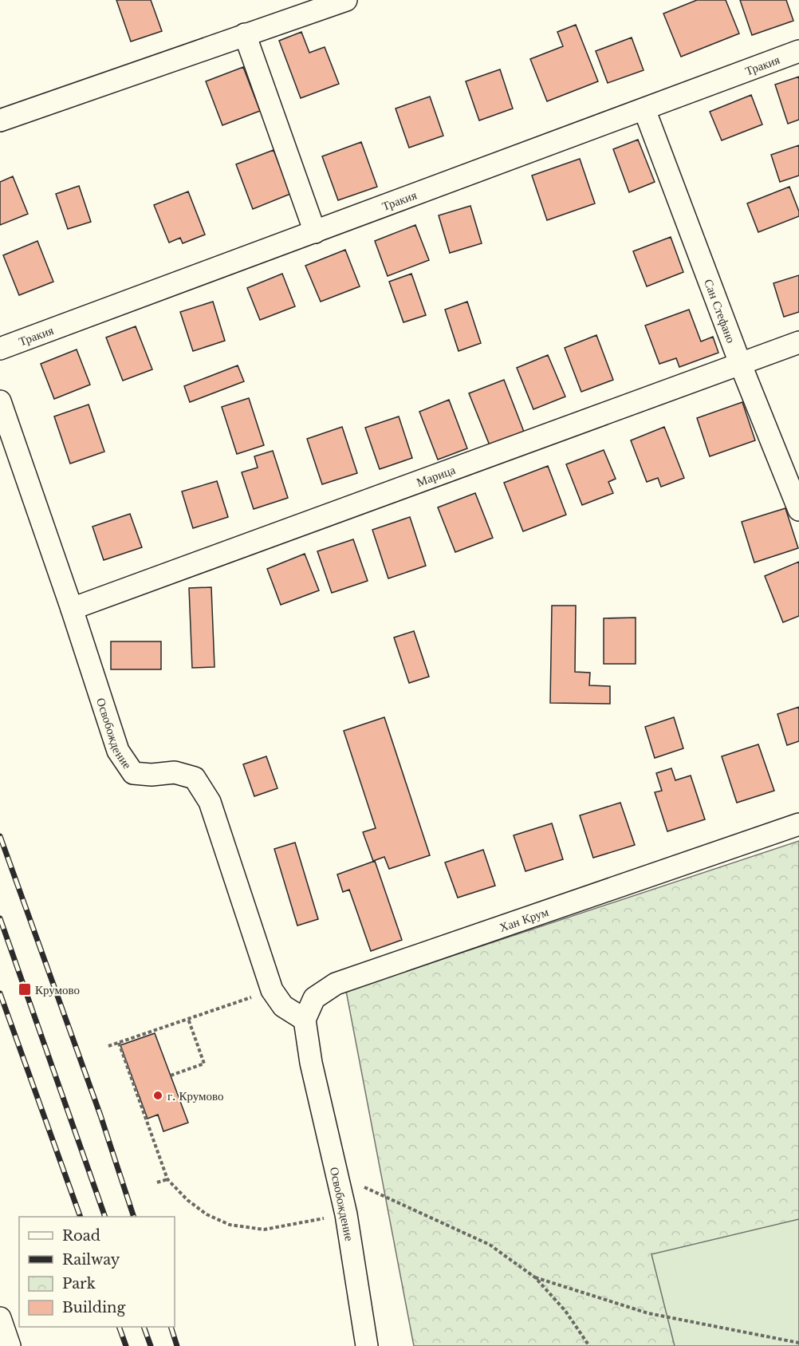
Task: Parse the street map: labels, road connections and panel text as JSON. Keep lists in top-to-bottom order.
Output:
{
  "streets": {
    "street": [
      "Тракия",
      "Сан Стефано",
      "Марица",
      "Освобождение",
      "Хан Крум"
    ]
  },
  "crossings": [
    ["Тракия", "Сан Стефано"],
    ["Сан Стефано", "Марица"],
    ["Марица", "Освобождение"],
    ["Освобождение", "Хан Крум"]
  ],
  "places": {
    "transit": ["Крумово"],
    "other": ["г. Крумово"]
  },
  "legend": [
    "Road",
    "Railway",
    "Park",
    "Building"
  ]
}
